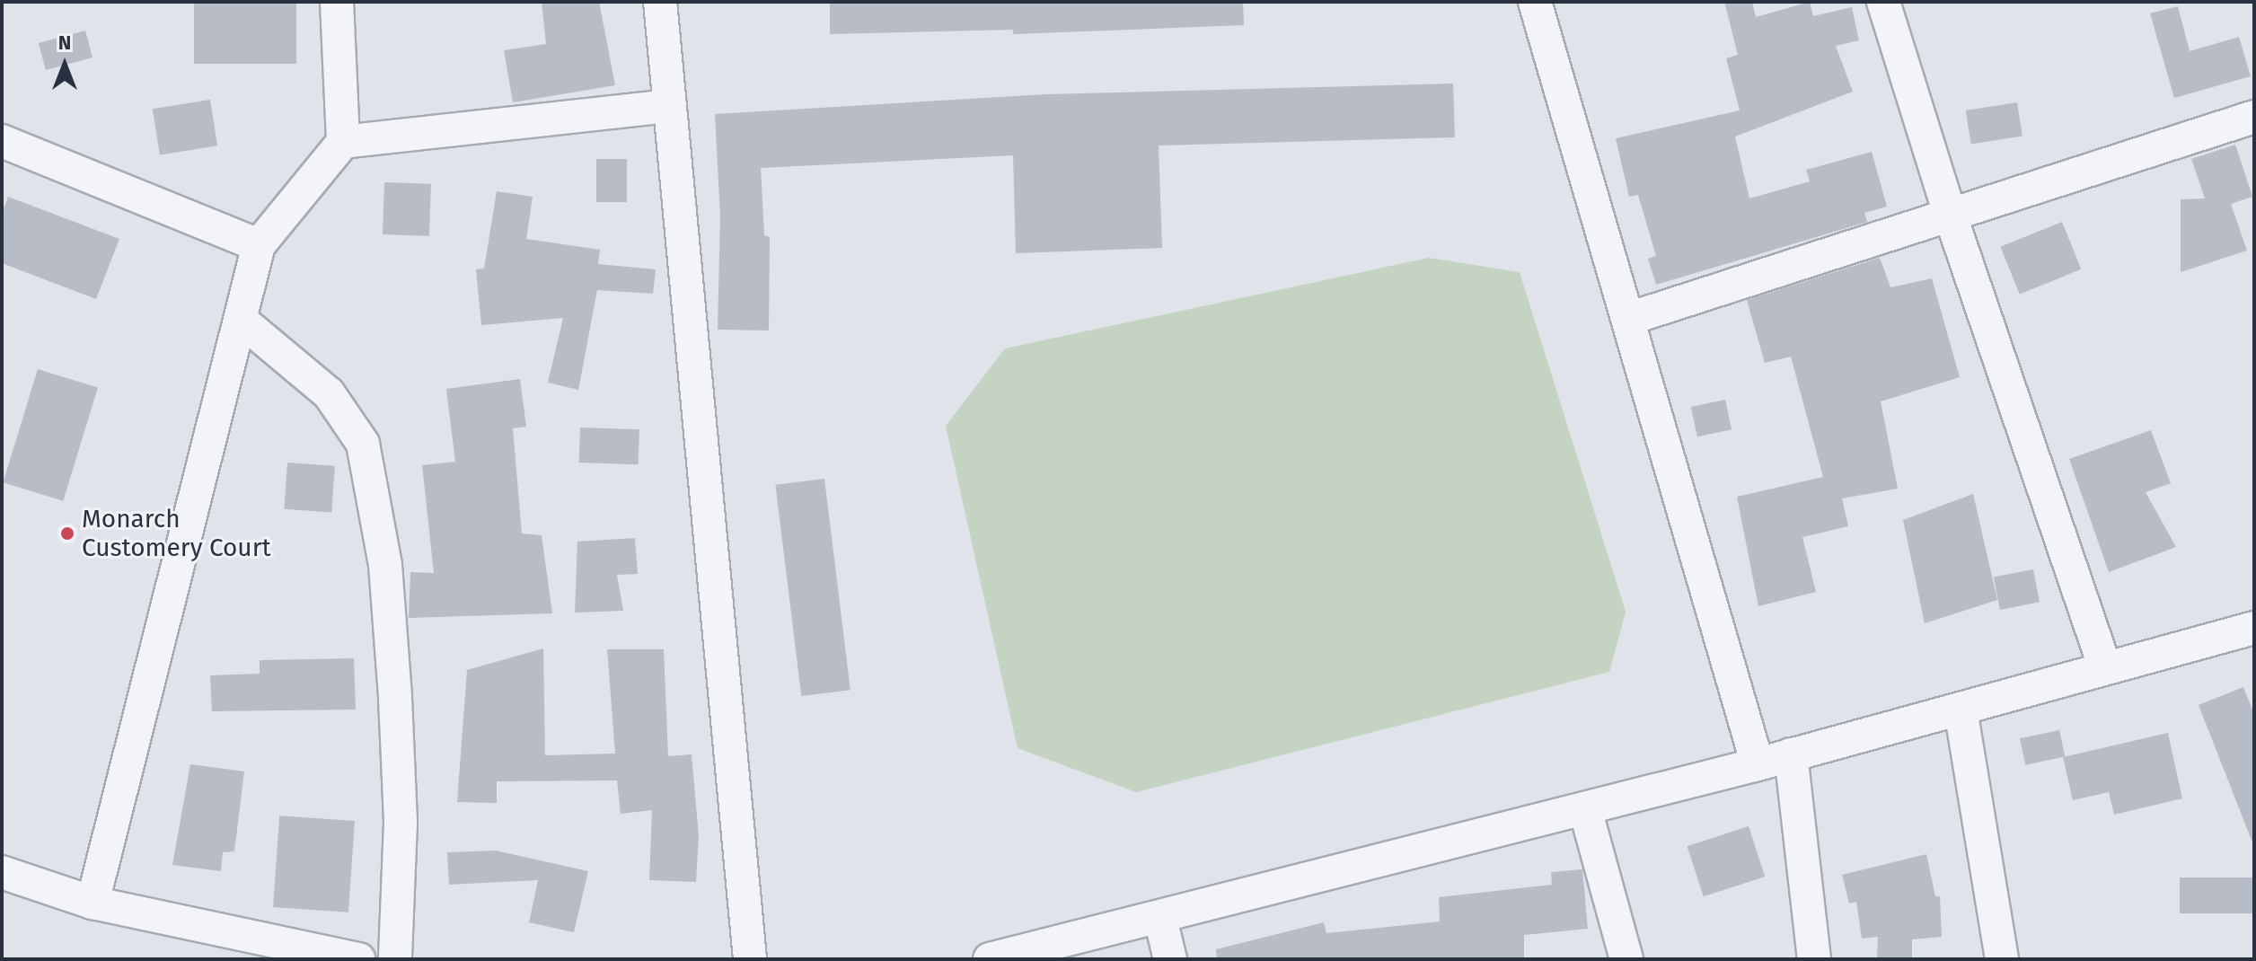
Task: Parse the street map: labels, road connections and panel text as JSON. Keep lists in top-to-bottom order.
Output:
{
  "places": ["Monarch Customery Court"],
  "north": "top"
}
